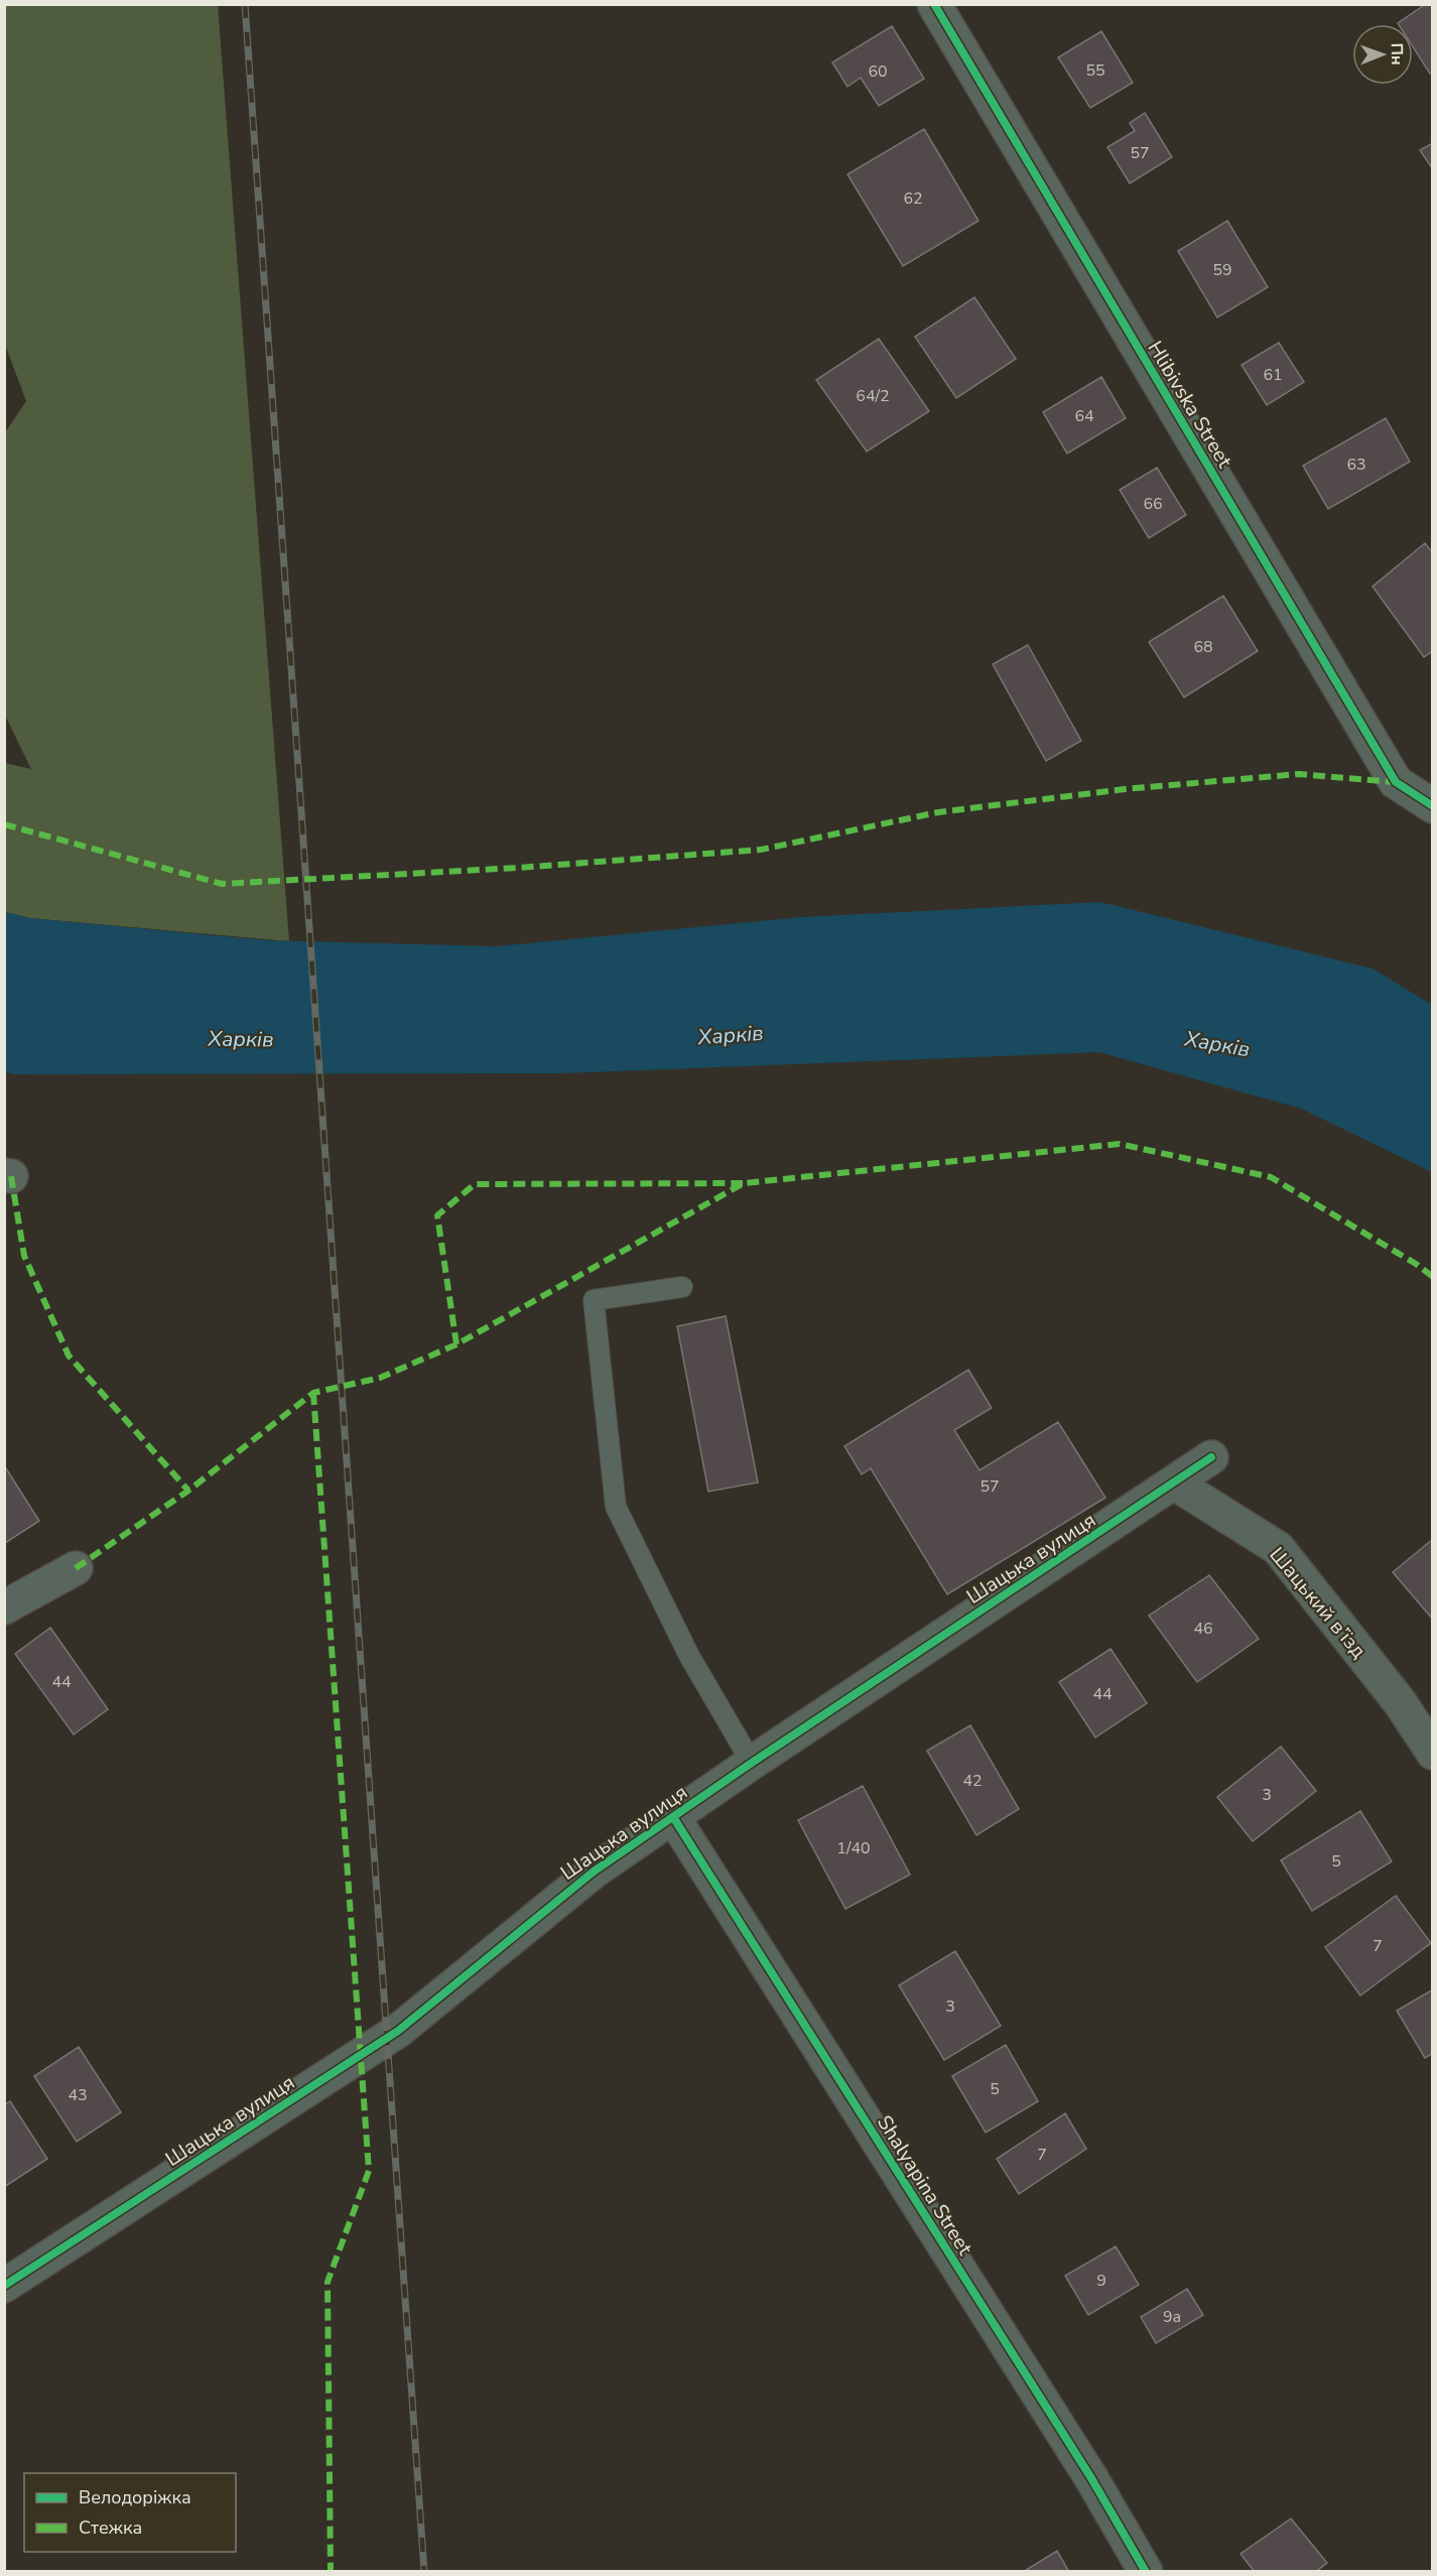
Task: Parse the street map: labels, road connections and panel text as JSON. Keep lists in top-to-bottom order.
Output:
{
  "streets": {
    "street": [
      "Hlibivska Street",
      "Шацька вулиця",
      "Шацький в’їзд",
      "Shalyapina Street"
    ]
  },
  "crossings": [
    ["Шацька вулиця", "Шацький в’їзд"],
    ["Шацька вулиця", "Shalyapina Street"]
  ],
  "water": ["Харків"],
  "house_numbers": [
    "55",
    "60",
    "57",
    "62",
    "59",
    "61",
    "64/2",
    "64",
    "63",
    "66",
    "68",
    "57",
    "46",
    "44",
    "44",
    "42",
    "3",
    "1/40",
    "5",
    "7",
    "3",
    "5",
    "43",
    "7",
    "9",
    "9а"
  ],
  "legend": ["Велодоріжка", "Стежка"],
  "north": "right"
}
